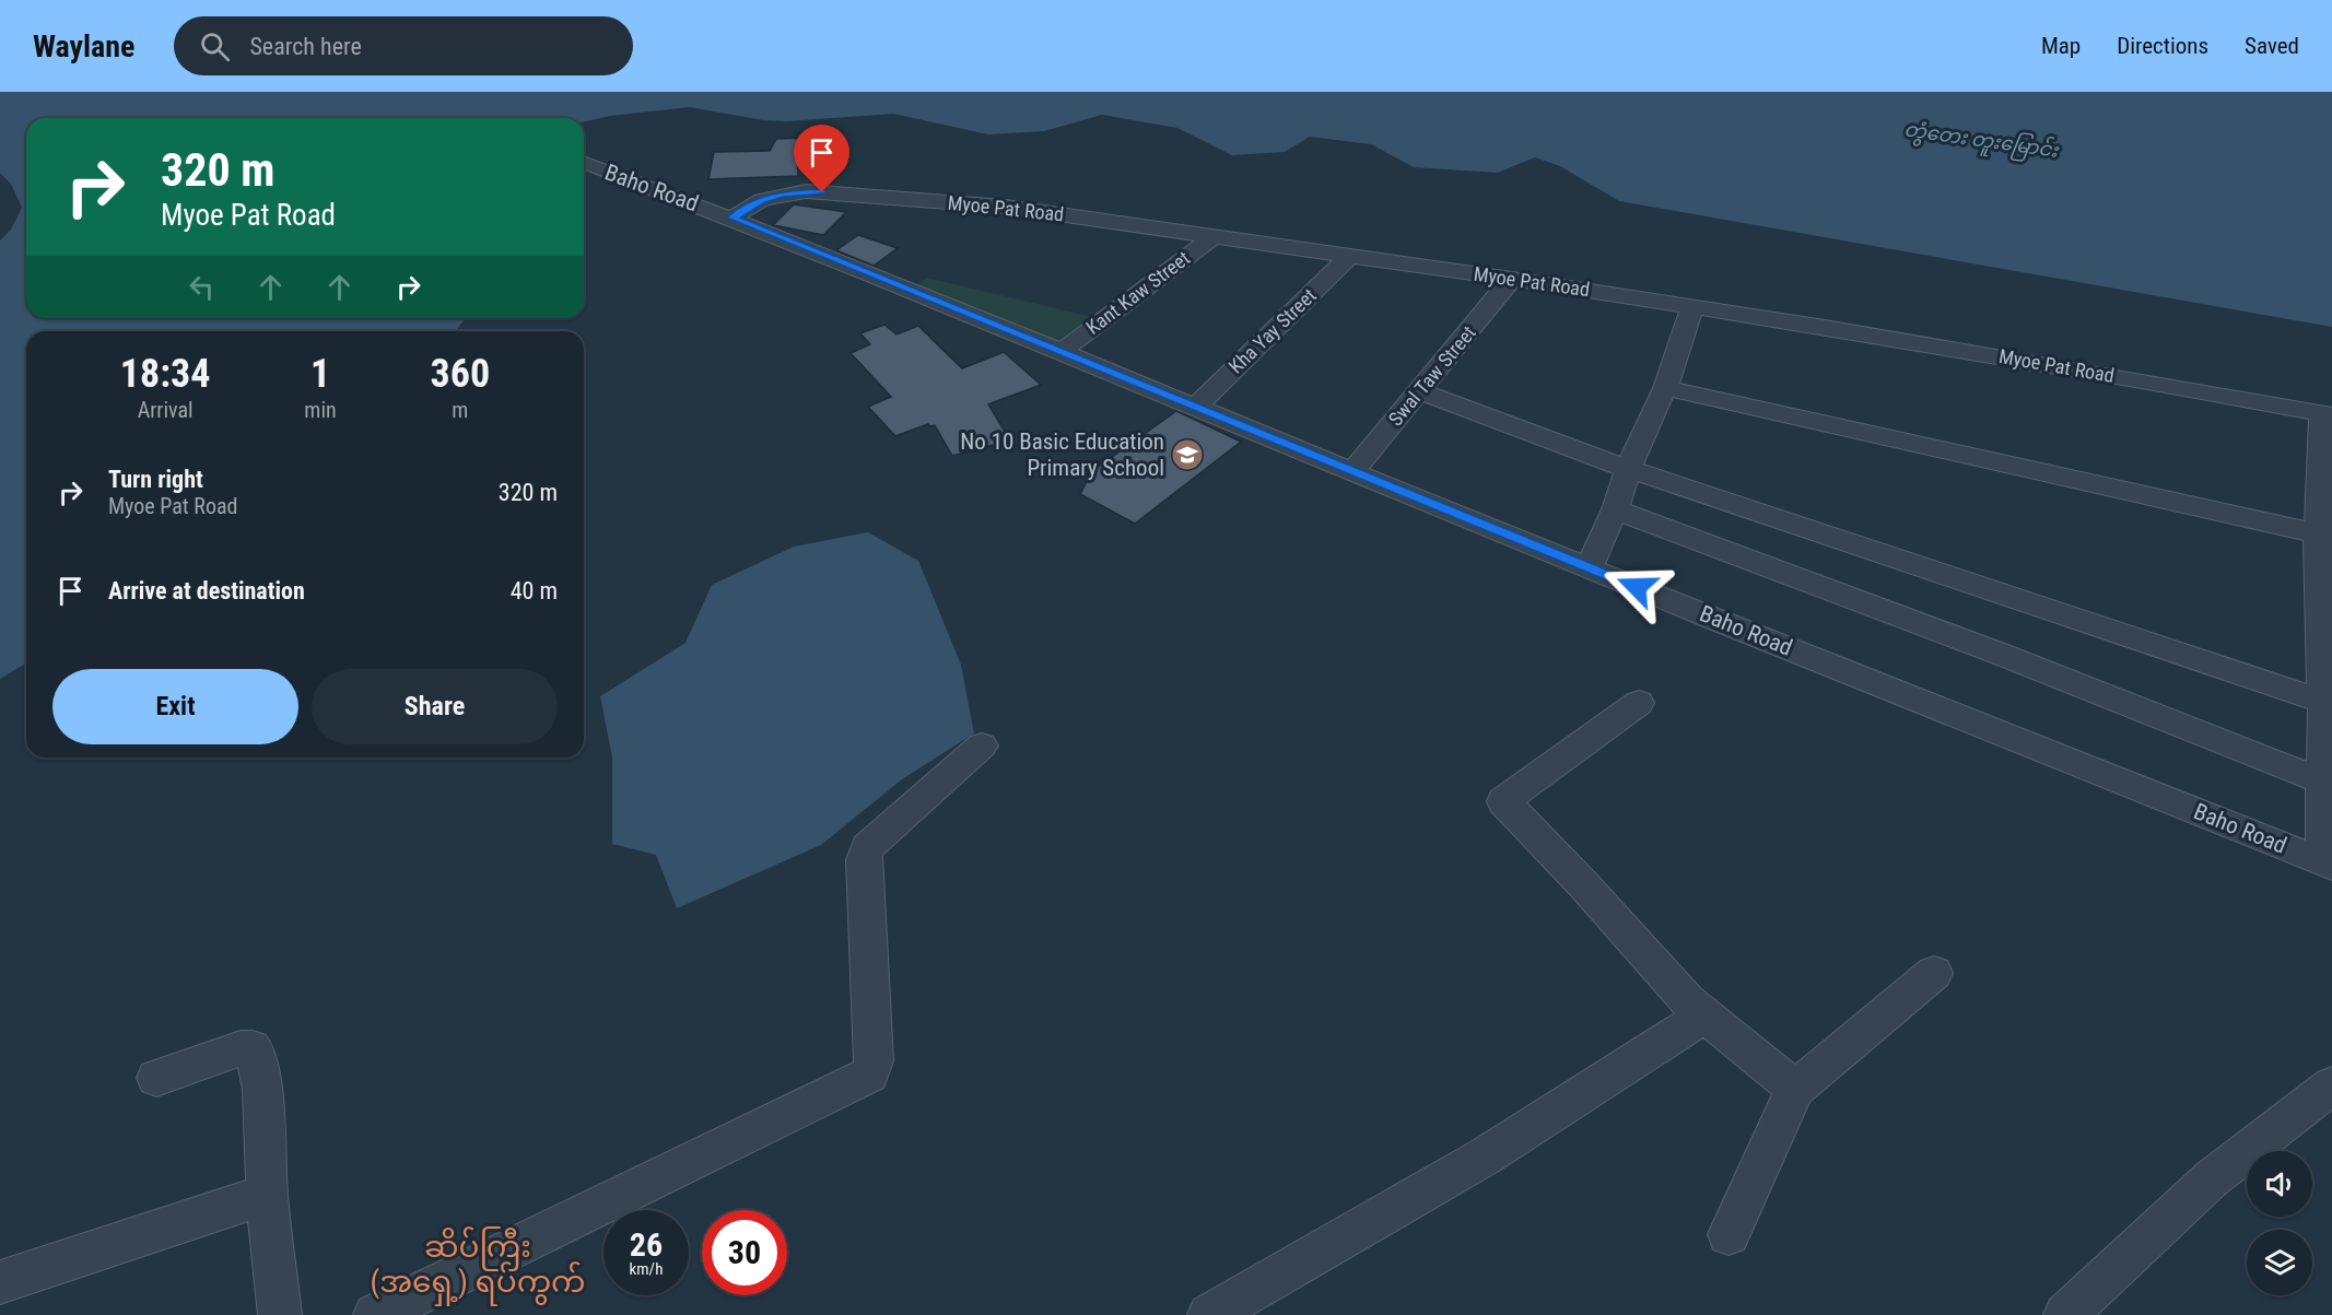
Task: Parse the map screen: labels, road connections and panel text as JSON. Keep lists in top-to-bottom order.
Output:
{
  "streets": {
    "street": [
      "Baho Road",
      "Myoe Pat Road",
      "Kant Kaw Street",
      "Kha Yay Street",
      "Swal Taw Street"
    ]
  },
  "crossings": [
    ["Baho Road", "Myoe Pat Road"],
    ["Baho Road", "Kant Kaw Street"],
    ["Baho Road", "Kha Yay Street"],
    ["Baho Road", "Swal Taw Street"],
    ["Myoe Pat Road", "Kant Kaw Street"],
    ["Myoe Pat Road", "Kha Yay Street"],
    ["Myoe Pat Road", "Swal Taw Street"]
  ],
  "districts": ["ဆိပ်ကြီး (အရှေ့) ရပ်ကွက်"],
  "water": ["တွံတေး တူးမြောင်း"],
  "places": {
    "school or university": ["No 10 Basic Education Primary School"]
  },
  "page": {
    "header": "Waylane",
    "search": "Search here",
    "nav": ["Map", "Directions", "Saved"],
    "turn": ["320 m", "Myoe Pat Road"],
    "eta": [
      "18:34",
      "Arrival",
      "1",
      "min",
      "360",
      "m"
    ],
    "list": [
      {
        "name": "Turn right",
        "note": "Myoe Pat Road",
        "value": "320 m"
      },
      {
        "name": "Arrive at destination",
        "value": "40 m"
      }
    ],
    "buttons": ["Exit", "Share"],
    "speed": "26 km/h",
    "limit": "30"
  }
}
